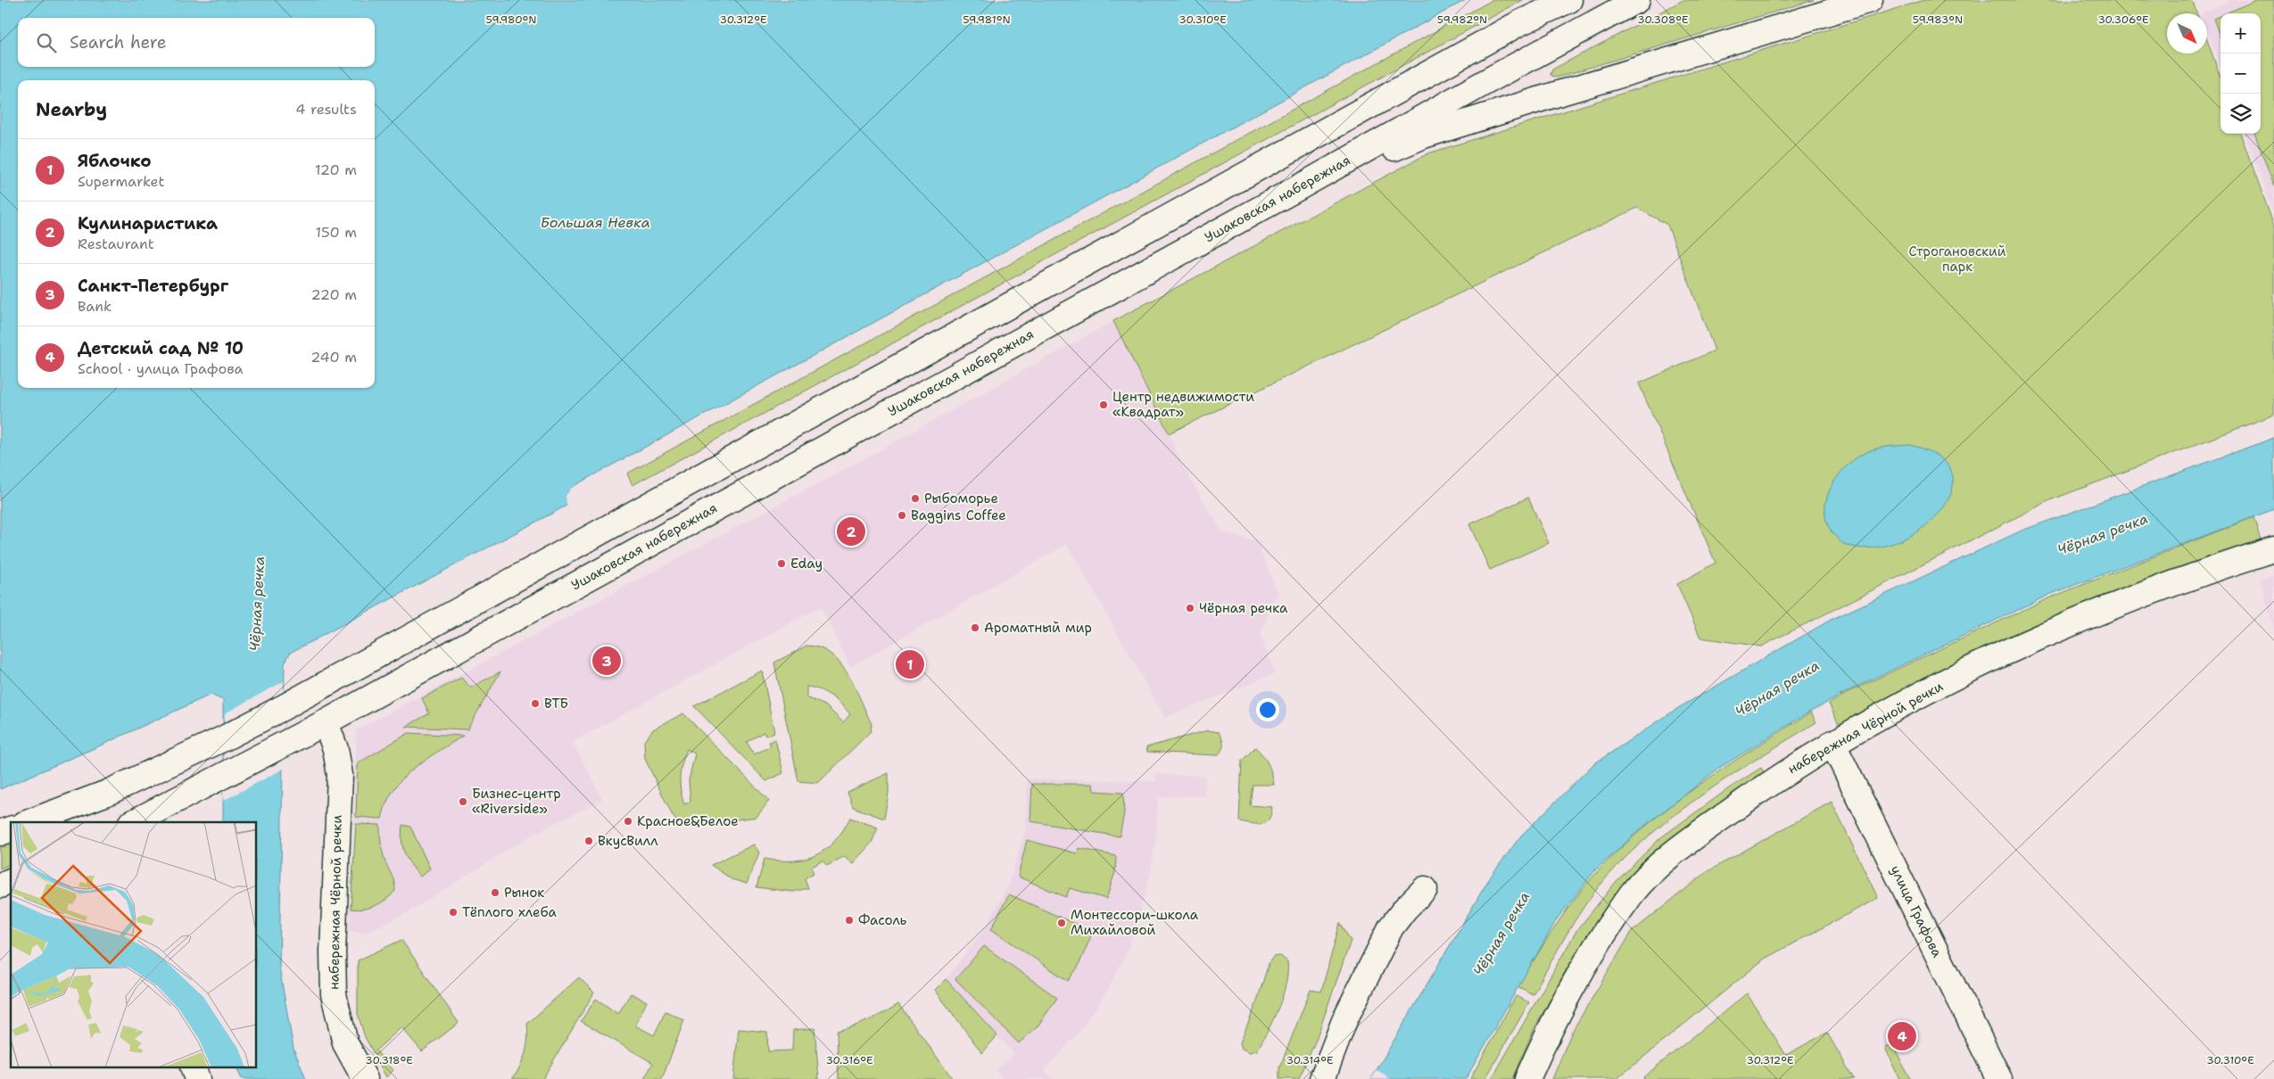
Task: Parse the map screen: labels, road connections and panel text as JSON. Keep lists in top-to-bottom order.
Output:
{
  "streets": {
    "main road": ["Ушаковская набережная", "набережная Чёрной речки", "улица Графова"]
  },
  "crossings": [
    ["Ушаковская набережная", "набережная Чёрной речки"],
    ["набережная Чёрной речки", "улица Графова"]
  ],
  "water": ["Большая Невка", "Чёрная речка"],
  "parks": ["Строгановский парк"],
  "places": [
    "Центр недвижимости «Квадрат»",
    "Рыбоморье",
    "Baggins Coffee",
    "Eday",
    "Чёрная речка",
    "Ароматный мир",
    "ВТБ",
    "Бизнес-центр «Riverside»",
    "Красное&Белое",
    "ВкусВилл",
    "Рынок",
    "Тёплого хлеба",
    "Фасоль",
    "Монтессори-школа Михайловой"
  ],
  "north": "bottom right",
  "page": {
    "map_buttons": ["+", "−"],
    "search": "Search here",
    "heading": ["Nearby", "4 results"],
    "list": [
      {
        "mark": "1",
        "name": "Яблочко",
        "note": "Supermarket",
        "value": "120 m"
      },
      {
        "mark": "2",
        "name": "Кулинаристика",
        "note": "Restaurant",
        "value": "150 m"
      },
      {
        "mark": "3",
        "name": "Санкт-Петербург",
        "note": "Bank",
        "value": "220 m"
      },
      {
        "mark": "4",
        "name": "Детский сад № 10",
        "note": "School · улица Графова",
        "value": "240 m"
      }
    ],
    "pins": [
      "2",
      "3",
      "1",
      "4"
    ]
  },
  "coordinates": [
    "59.980°N",
    "59.981°N",
    "59.982°N",
    "59.983°N",
    "30.312°E",
    "30.310°E",
    "30.308°E",
    "30.306°E",
    "30.318°E",
    "30.316°E",
    "30.314°E"
  ]
}
